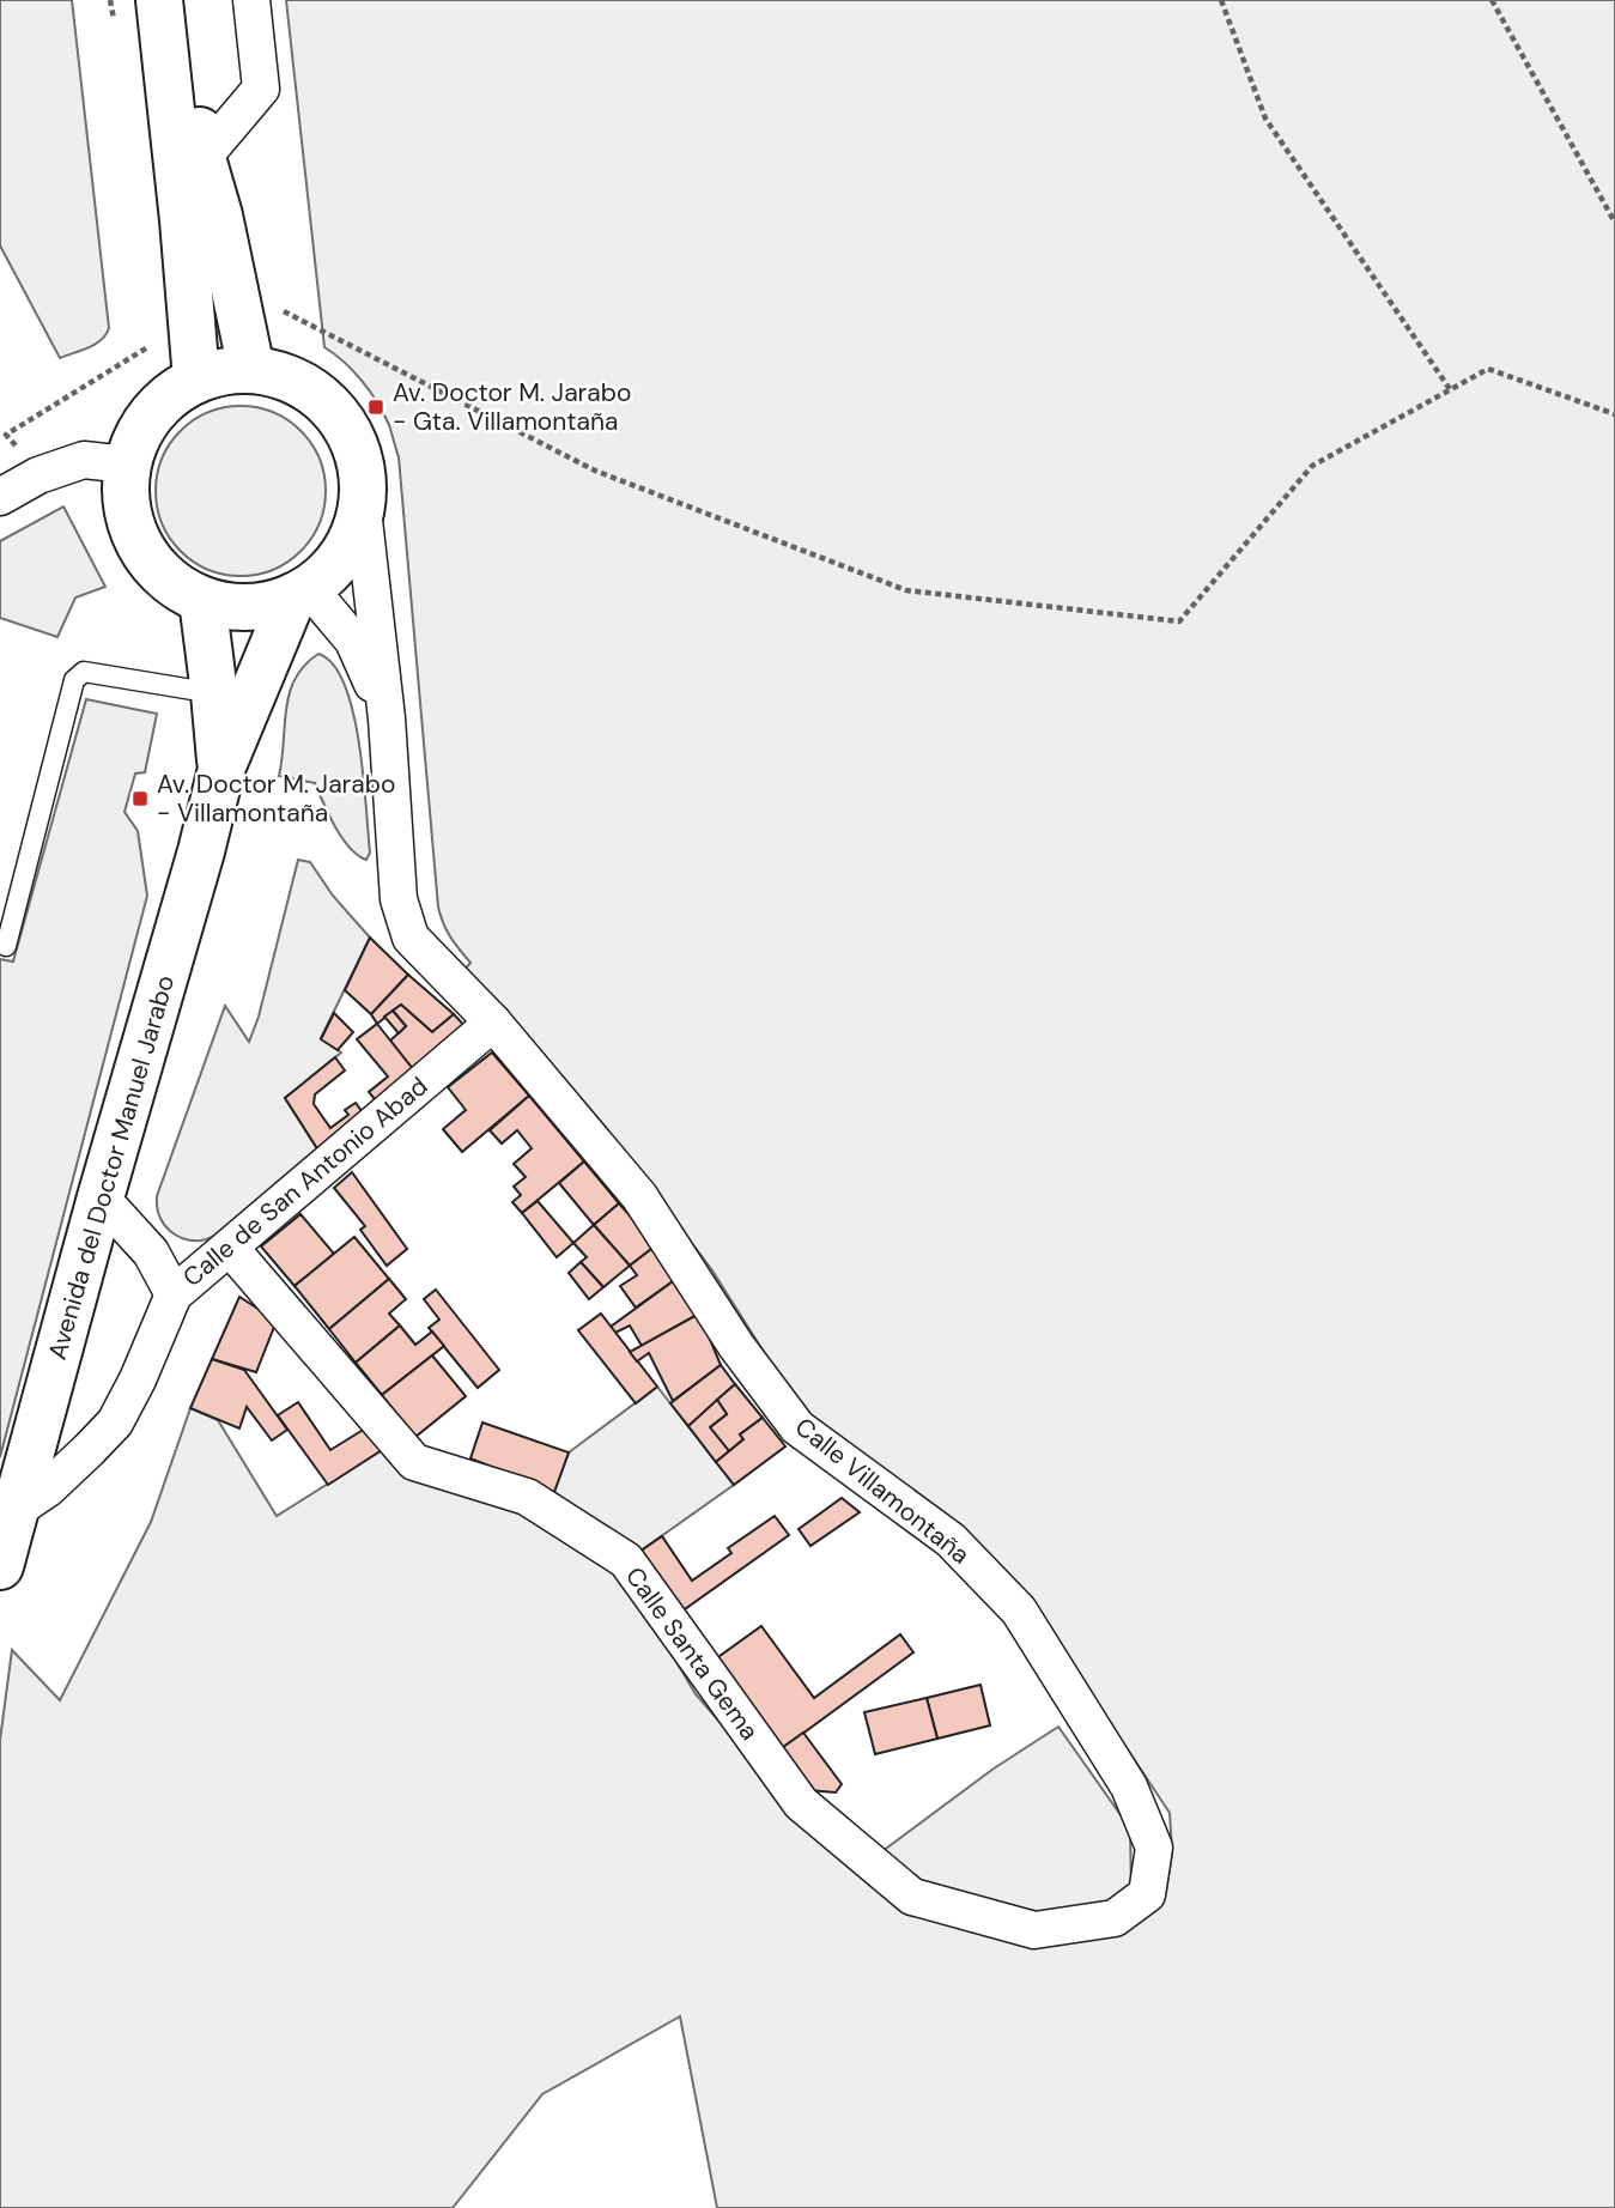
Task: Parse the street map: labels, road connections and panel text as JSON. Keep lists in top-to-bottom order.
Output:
{
  "streets": {
    "street": [
      "Avenida del Doctor Manuel Jarabo",
      "Calle de San Antonio Abad",
      "Calle Villamontaña",
      "Calle Santa Gema"
    ]
  },
  "crossings": [
    ["Avenida del Doctor Manuel Jarabo", "Calle de San Antonio Abad"],
    ["Avenida del Doctor Manuel Jarabo", "Calle Villamontaña"],
    ["Calle de San Antonio Abad", "Calle Villamontaña"],
    ["Calle de San Antonio Abad", "Calle Santa Gema"],
    ["Calle Villamontaña", "Calle Santa Gema"]
  ],
  "places": {
    "transit": ["Av. Doctor M. Jarabo - Gta. Villamontaña", "Av. Doctor M. Jarabo - Villamontaña"]
  }
}
